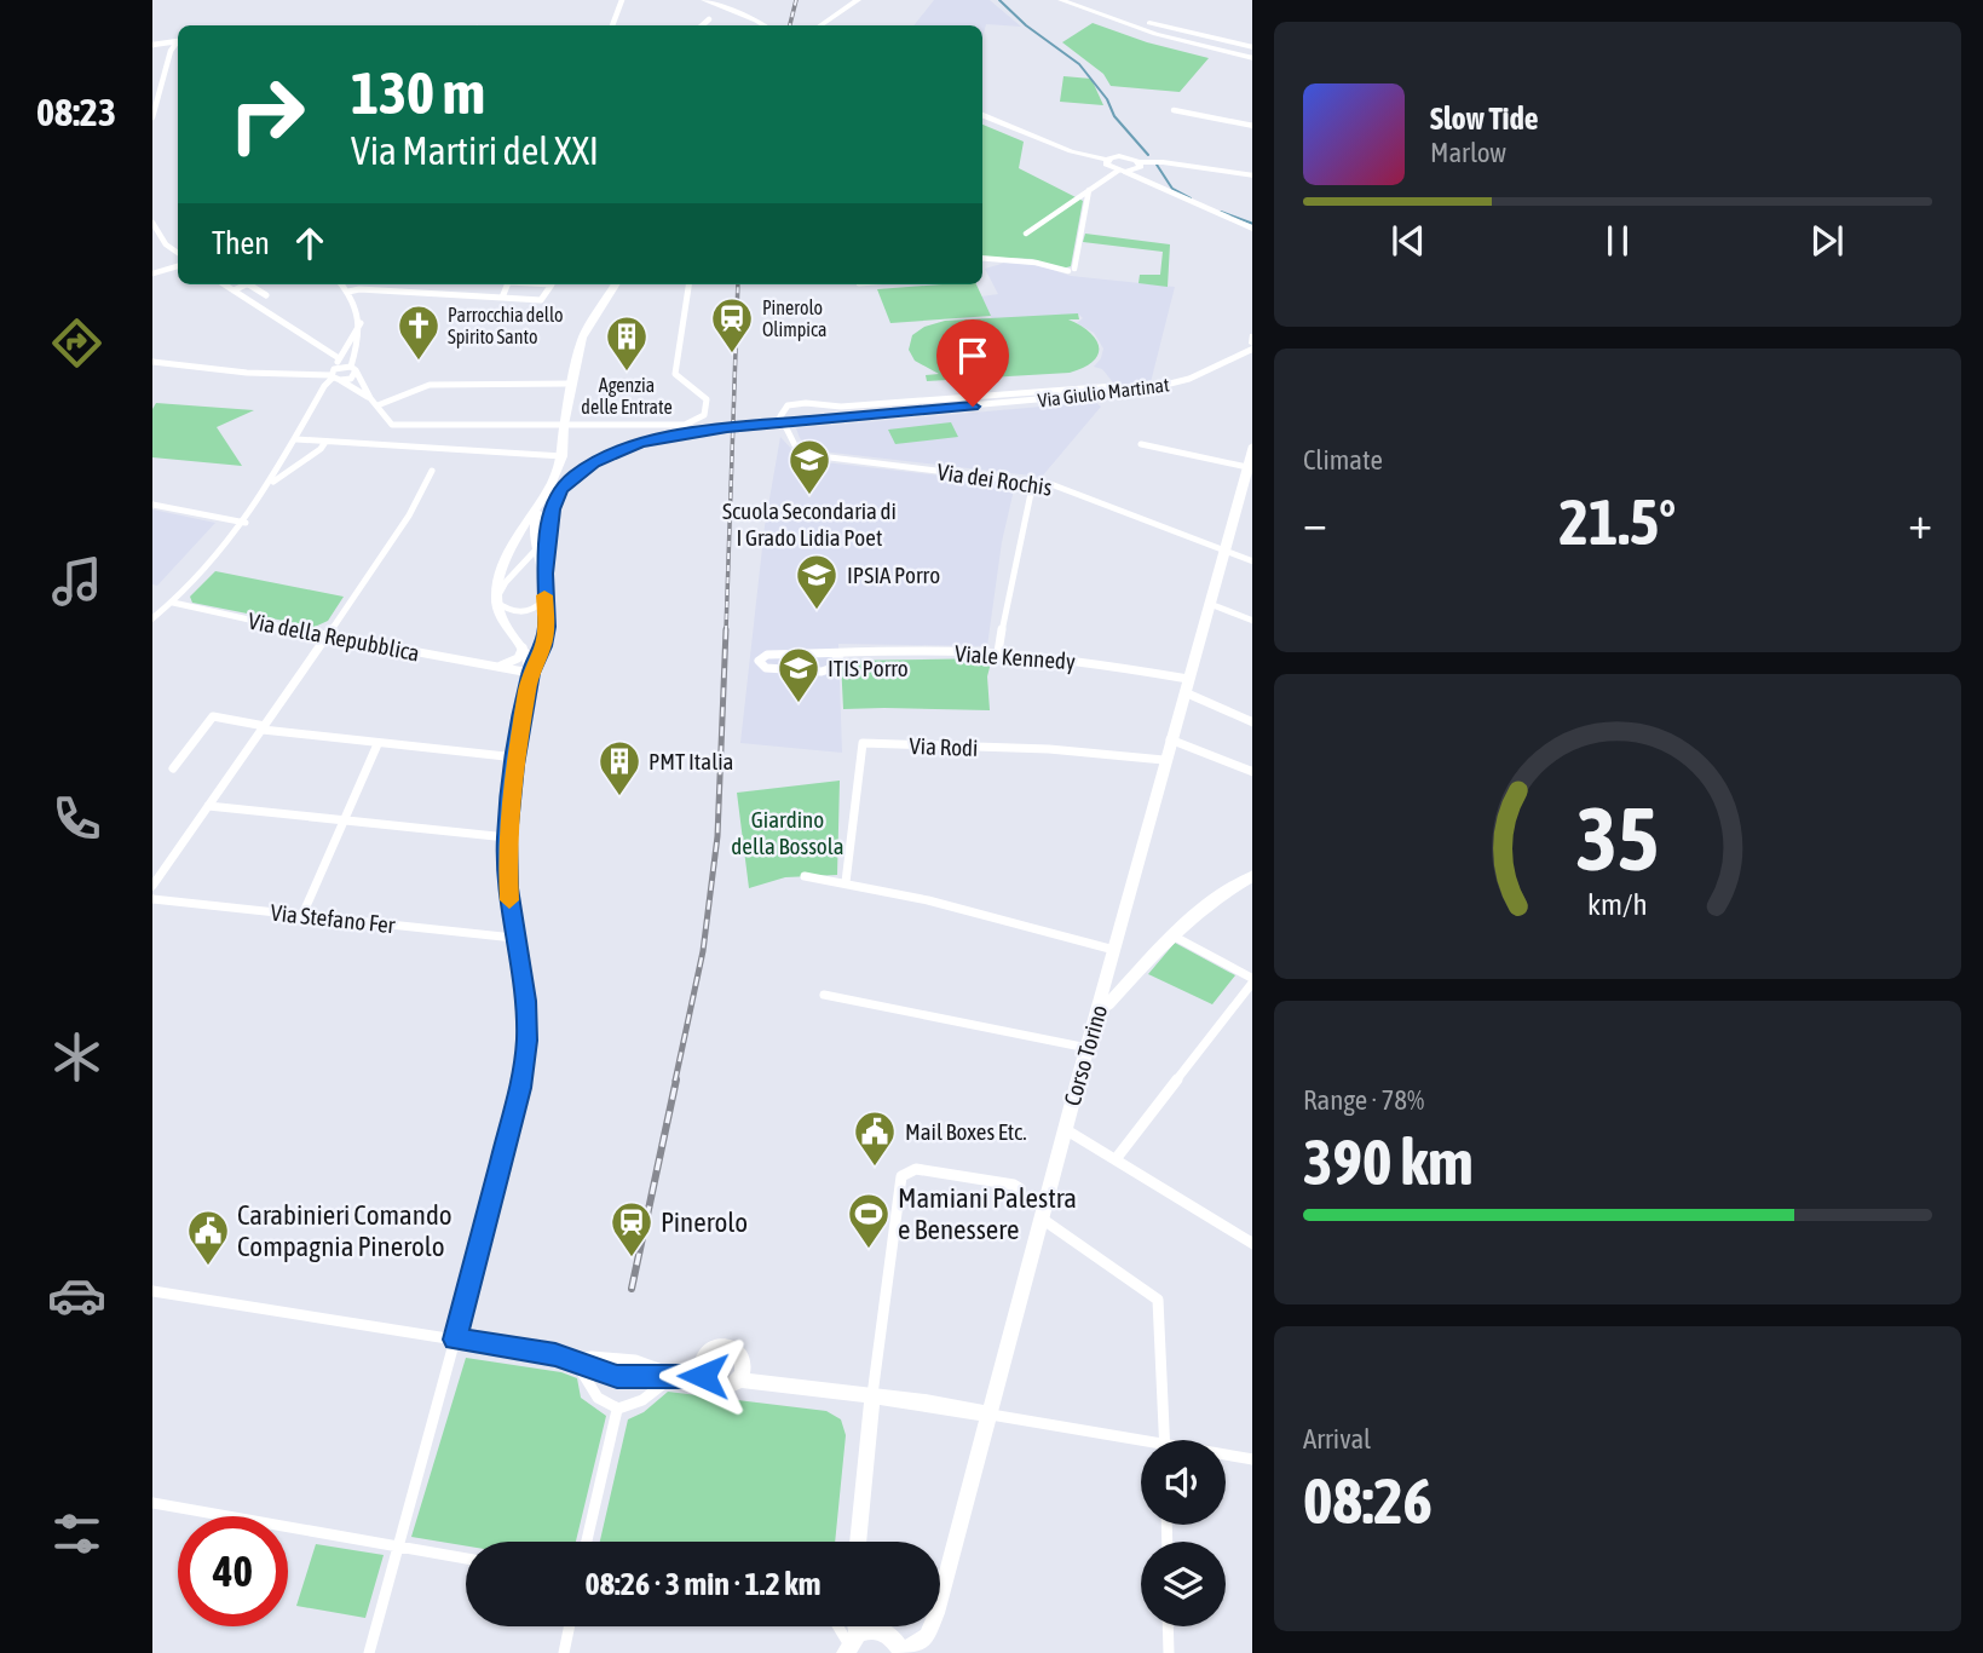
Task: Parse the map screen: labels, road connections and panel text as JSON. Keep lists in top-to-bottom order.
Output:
{
  "streets": {
    "street": [
      "Via Giulio Martinat",
      "Via dei Rochis",
      "Via della Repubblica",
      "Viale Kennedy",
      "Via Rodi",
      "Via Stefano Fer",
      "Corso Torino"
    ]
  },
  "crossings": [
    ["Via dei Rochis", "Corso Torino"],
    ["Viale Kennedy", "Corso Torino"],
    ["Via Rodi", "Corso Torino"]
  ],
  "parks": ["Giardino della Bossola"],
  "places": {
    "station": ["Pinerolo Olimpica", "Pinerolo"],
    "church": ["Parrocchia dello Spirito Santo"],
    "building": ["Agenzia delle Entrate", "PMT Italia"],
    "school or university": ["Scuola Secondaria di I Grado Lidia Poet", "IPSIA Porro", "ITIS Porro"],
    "public building": ["Mail Boxes Etc.", "Carabinieri Comando Compagnia Pinerolo"],
    "sports": ["Mamiani Palestra e Benessere"]
  },
  "page": {
    "tabs": "08:23",
    "turn": ["130 m", "Via Martiri del XXI"],
    "song": ["Slow Tide", "Marlow"],
    "then": "Then",
    "tile": [
      "Climate",
      ["Range · 78%", "390 km"],
      ["Arrival", "08:26"]
    ],
    "heat": ["−", "21.5°", "+"],
    "limit": "40",
    "trip": "08:26 · 3 min · 1.2 km",
    "gauge": ["35", "km/h"]
  }
}
